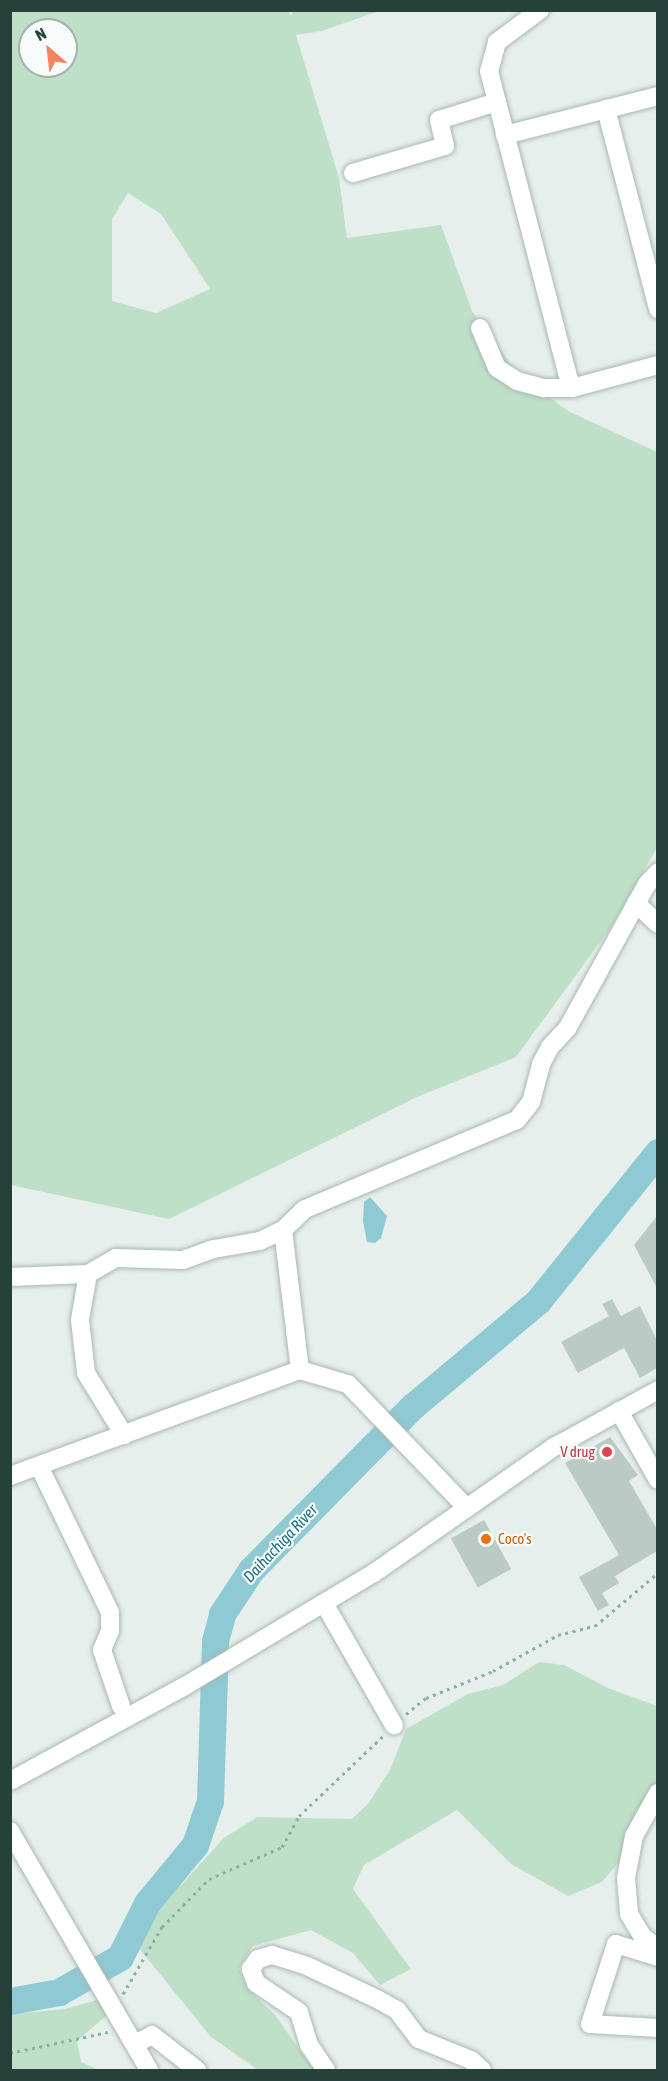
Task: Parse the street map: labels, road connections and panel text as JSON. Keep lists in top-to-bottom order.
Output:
{
  "water": ["Daihachiga River"],
  "places": ["V drug", "Coco's"],
  "north": "top left"
}
